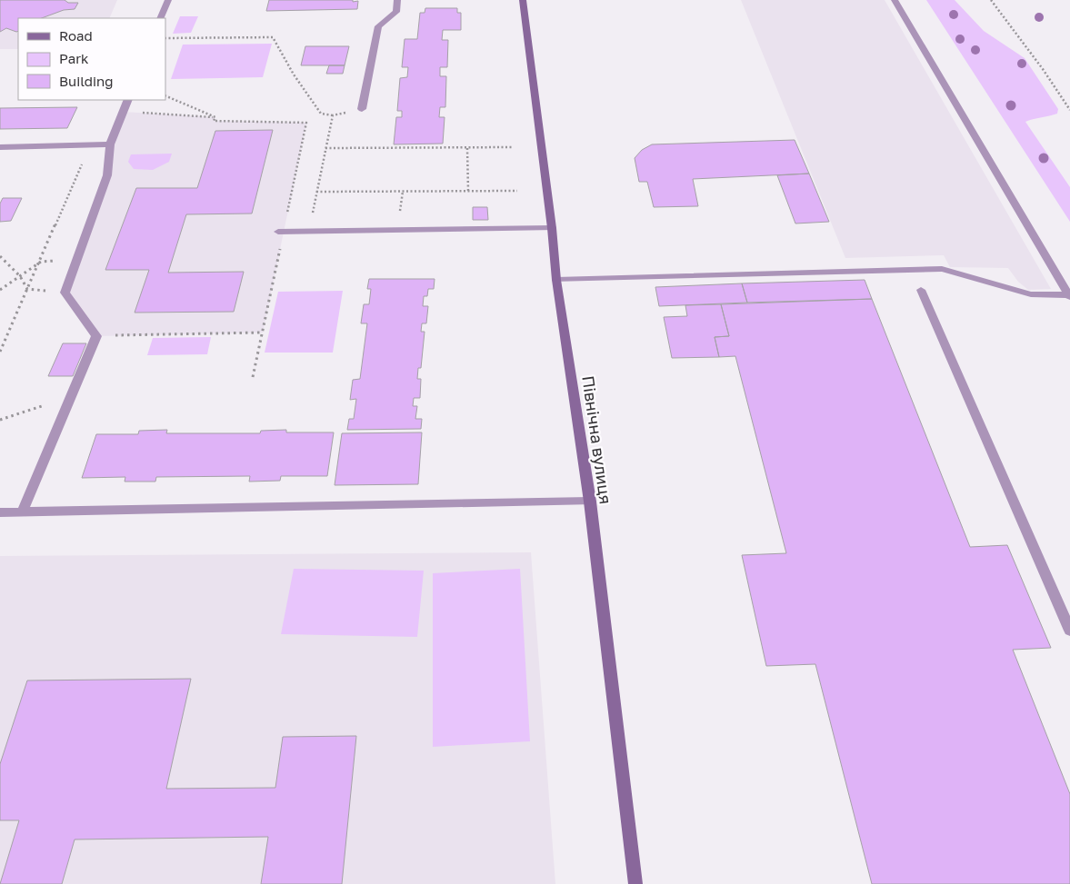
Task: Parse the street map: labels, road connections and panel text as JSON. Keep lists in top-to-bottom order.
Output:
{
  "streets": {
    "street": ["Північна вулиця"]
  },
  "legend": ["Road", "Park", "Building"]
}
